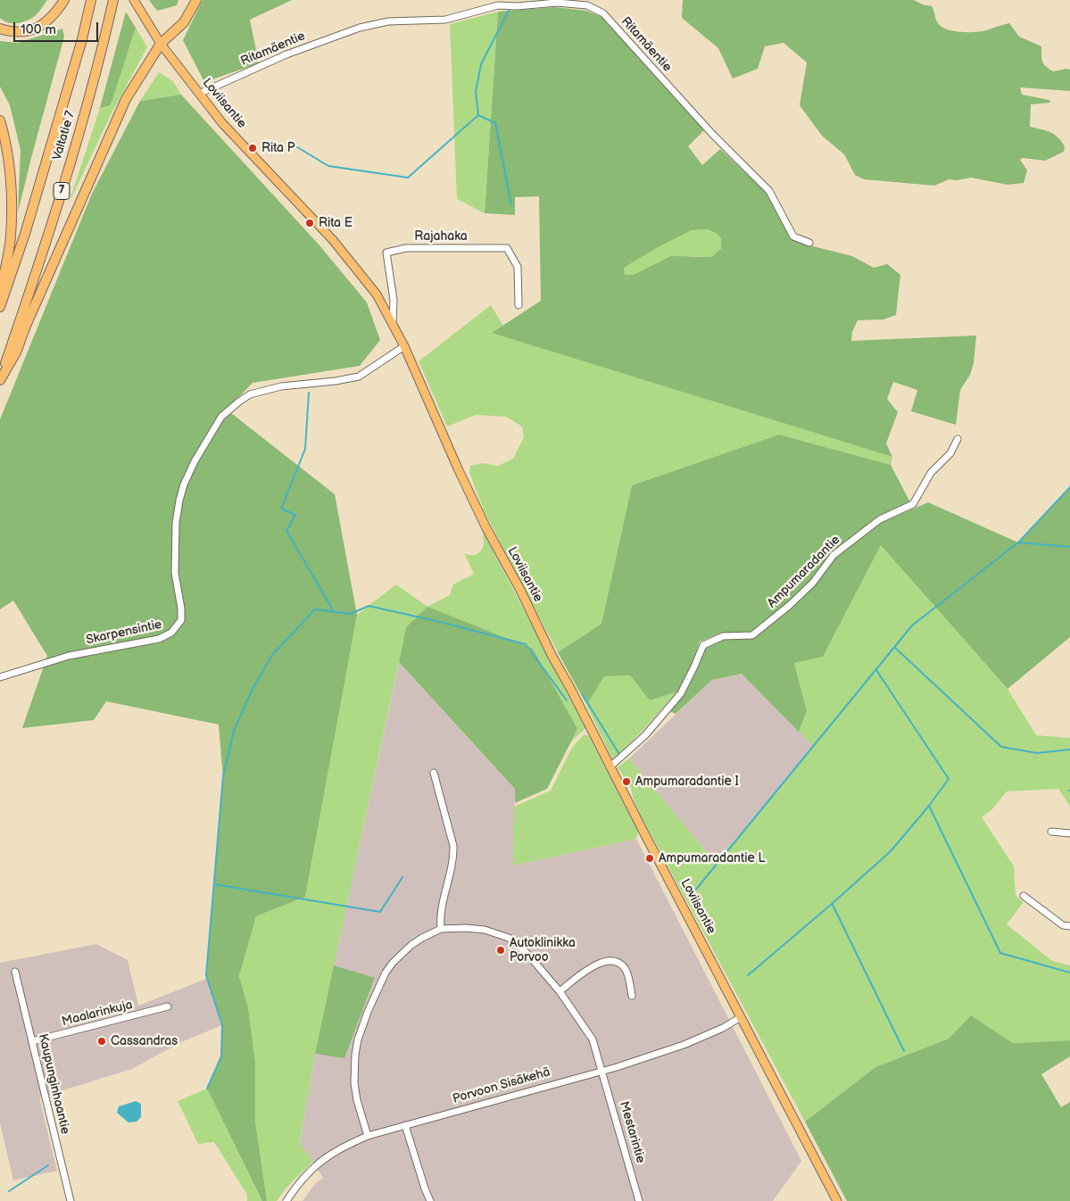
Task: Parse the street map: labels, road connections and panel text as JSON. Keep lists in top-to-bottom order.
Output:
{
  "streets": {
    "highway": ["Valtatie 7", "7"],
    "main road": ["Loviisantie"],
    "street": [
      "Ritamäentie",
      "Rajahaka",
      "Ampumaradantie",
      "Skarpensintie",
      "Maalarinkuja",
      "Kaupunginhaantie",
      "Porvoon Sisäkehä",
      "Mestarintie"
    ]
  },
  "crossings": [
    ["Ritamäentie", "Loviisantie"],
    ["Loviisantie", "Rajahaka"],
    ["Loviisantie", "Ampumaradantie"],
    ["Loviisantie", "Skarpensintie"],
    ["Loviisantie", "Porvoon Sisäkehä"],
    ["Maalarinkuja", "Kaupunginhaantie"],
    ["Porvoon Sisäkehä", "Mestarintie"]
  ],
  "places": [
    "Rita P",
    "Rita E",
    "Ampumaradantie I",
    "Ampumaradantie L",
    "Autoklinikka Porvoo",
    "Cassandras"
  ],
  "scale_bar": "100 m"
}
